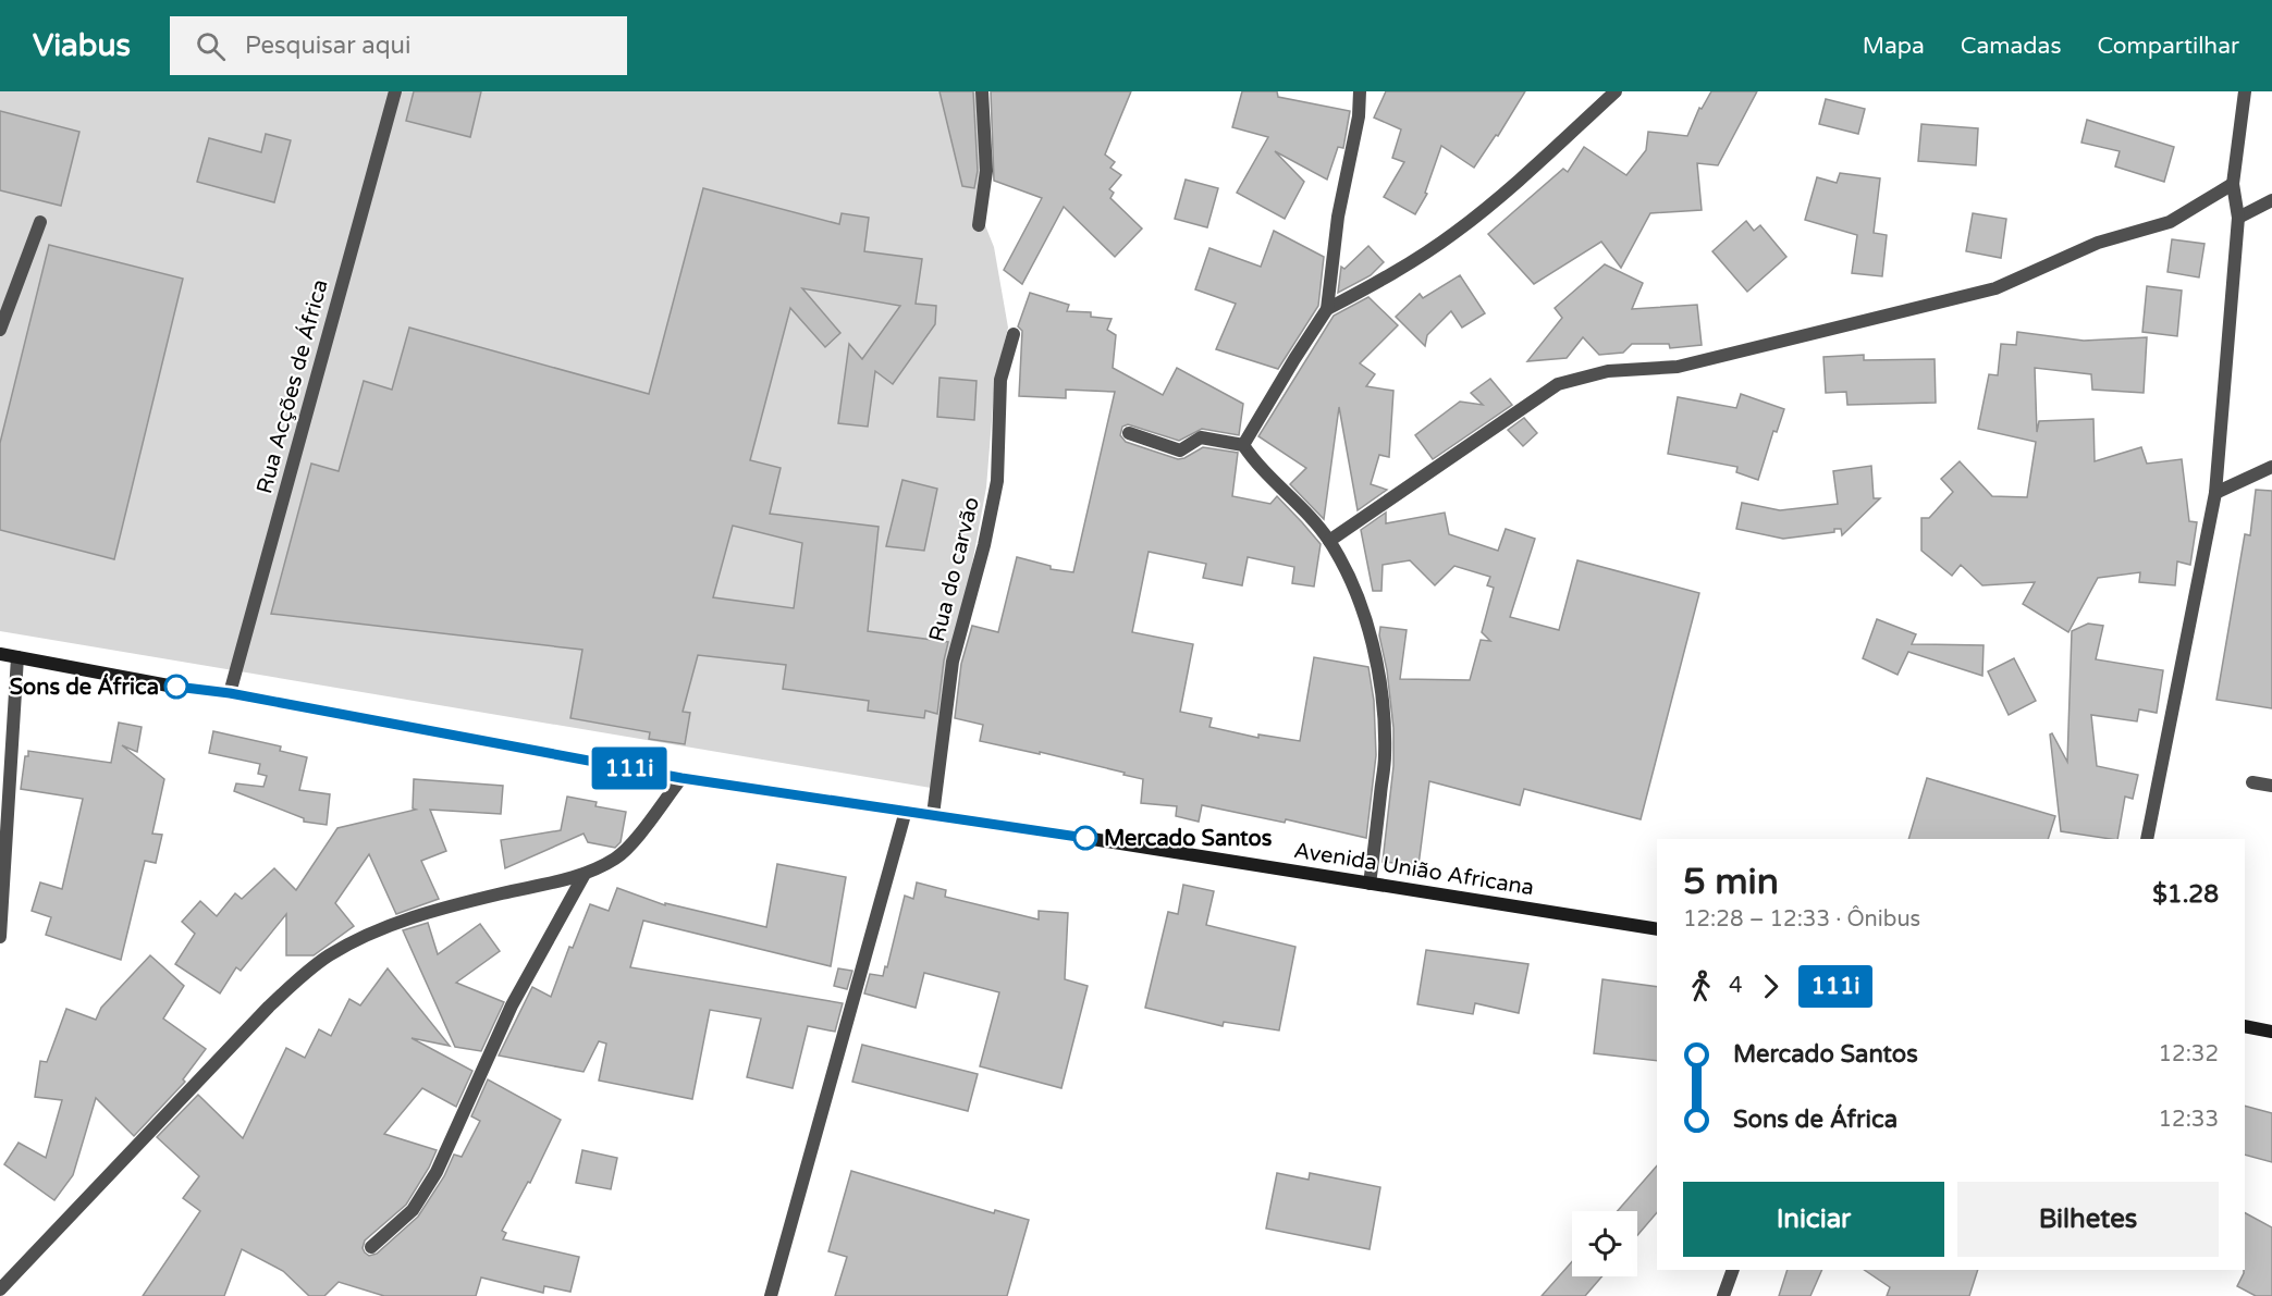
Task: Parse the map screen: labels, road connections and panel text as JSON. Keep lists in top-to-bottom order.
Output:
{
  "streets": {
    "main road": ["Avenida União Africana"],
    "street": ["Rua Acções de África", "Rua do carvão"]
  },
  "crossings": [
    ["Rua Acções de África", "Avenida União Africana"],
    ["Rua do carvão", "Avenida União Africana"]
  ],
  "places": ["Sons de África", "Mercado Santos"],
  "lines": ["bus line 111i"],
  "page": {
    "header": "Viabus",
    "search": "Pesquisar aqui",
    "nav": ["Mapa", "Camadas", "Compartilhar"],
    "on_map": "111i",
    "heading": ["5 min", "12:28 – 12:33 · Ônibus", "$1.28"],
    "legs": ["4", "111i"],
    "list": [
      {
        "name": "Mercado Santos",
        "value": "12:32"
      },
      {
        "name": "Sons de África",
        "value": "12:33"
      }
    ],
    "buttons": ["Iniciar", "Bilhetes"]
  }
}
